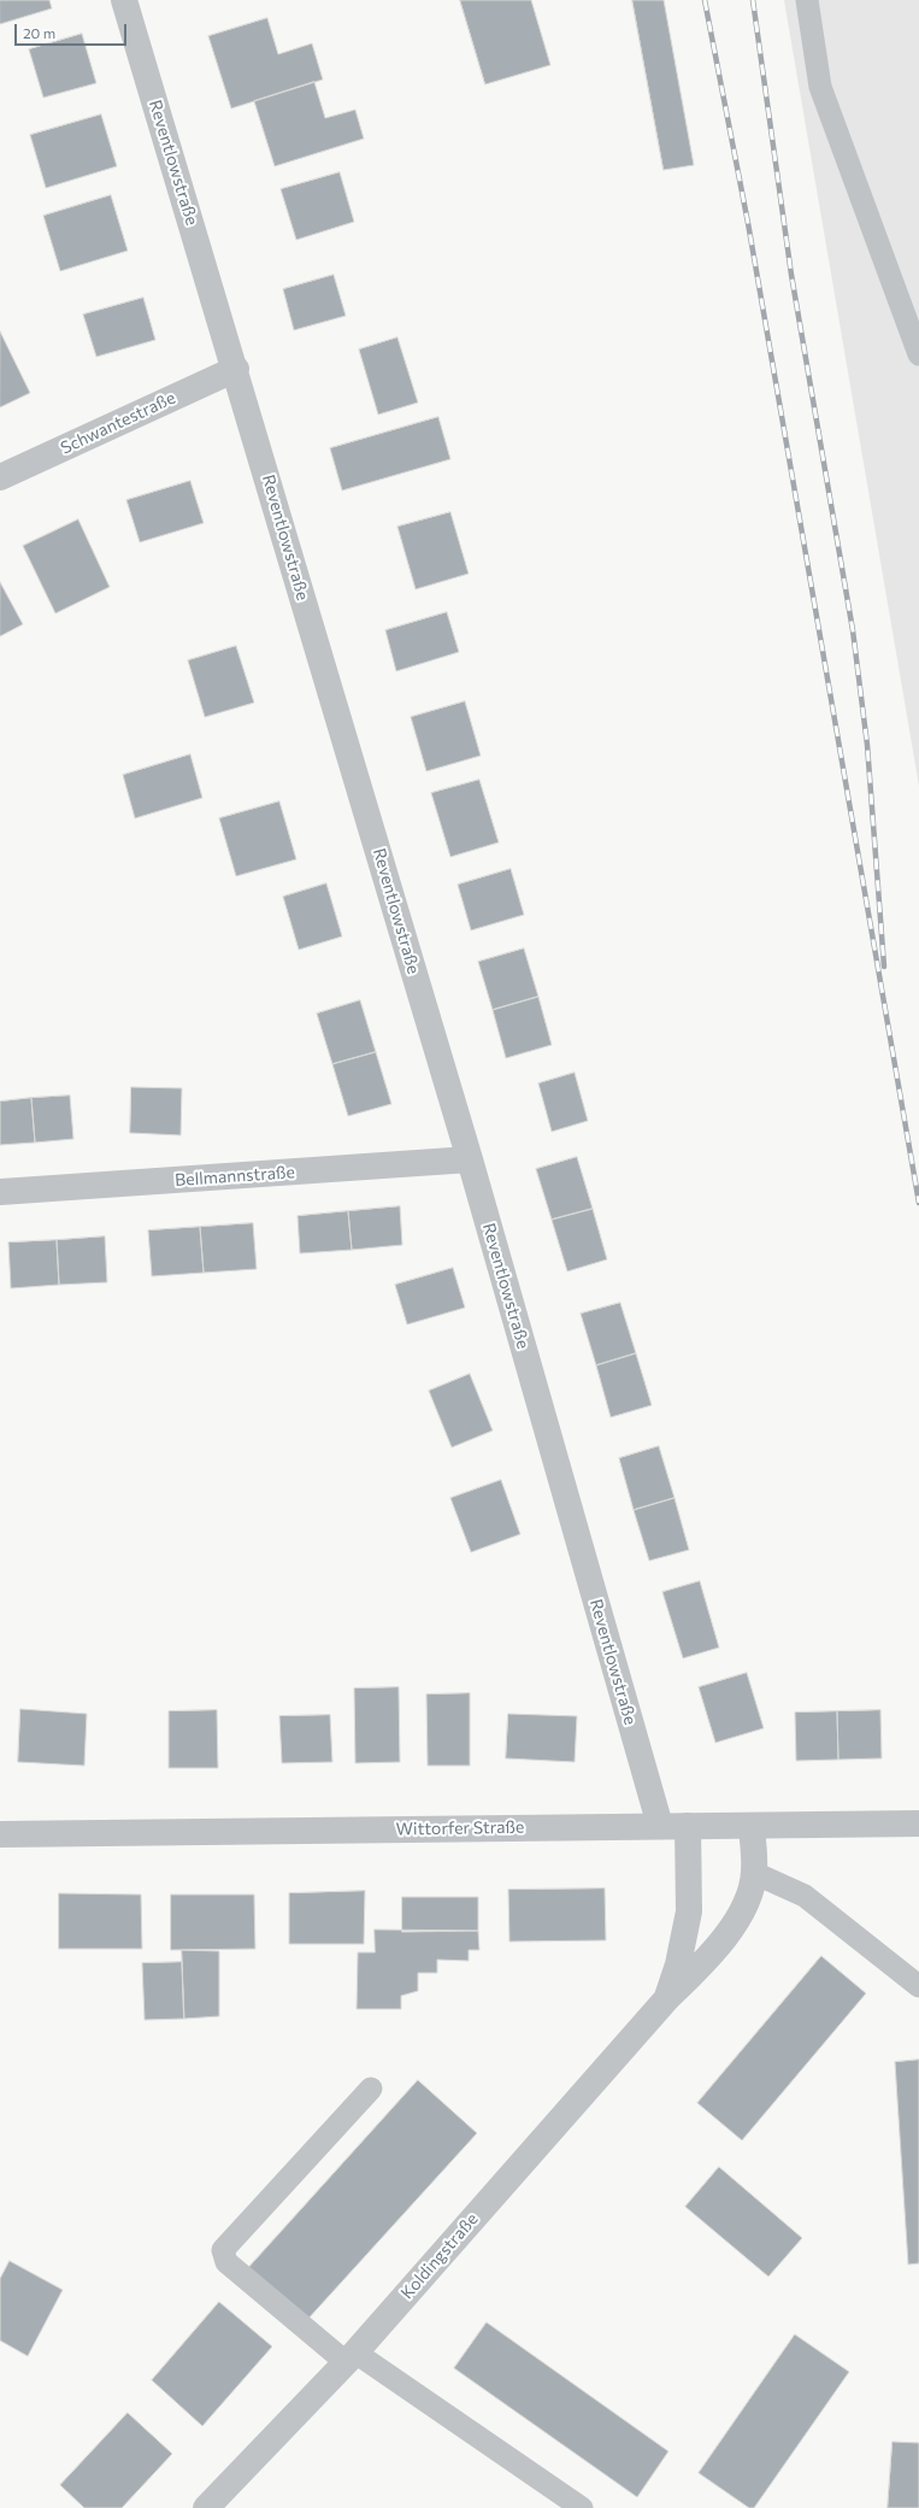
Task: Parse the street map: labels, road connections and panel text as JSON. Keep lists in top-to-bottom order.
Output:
{
  "streets": {
    "street": [
      "Reventlowstraße",
      "Schwantestraße",
      "Bellmannstraße",
      "Wittorfer Straße",
      "Koldingstraße"
    ]
  },
  "crossings": [
    ["Reventlowstraße", "Schwantestraße"],
    ["Reventlowstraße", "Bellmannstraße"],
    ["Reventlowstraße", "Wittorfer Straße"],
    ["Wittorfer Straße", "Koldingstraße"]
  ],
  "scale_bar": "20 m"
}
